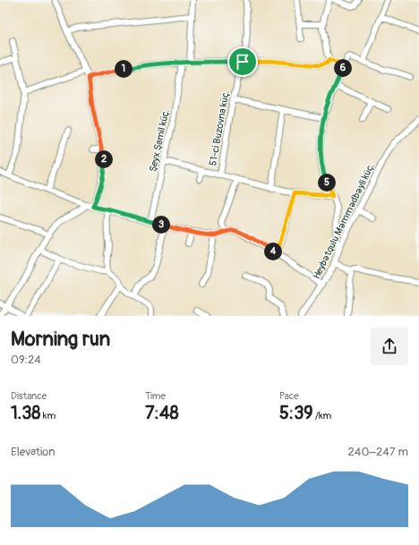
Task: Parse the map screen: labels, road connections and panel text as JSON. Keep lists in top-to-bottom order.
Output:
{
  "streets": {
    "street": ["51-ci Buzovna küç.", "Şeyx Şamil küç.", "Heybətqulu Məmmədbəyli küç."]
  },
  "page": {
    "pins": [
      "6",
      "1",
      "2",
      "5",
      "3",
      "4"
    ],
    "heading": ["Morning run", "09:24"],
    "stats": [
      ["Distance", "1.38 km"],
      ["Time", "7:48"],
      ["Pace", "5:39 /km"]
    ],
    "chart": ["Elevation", "240–247 m"]
  }
}
